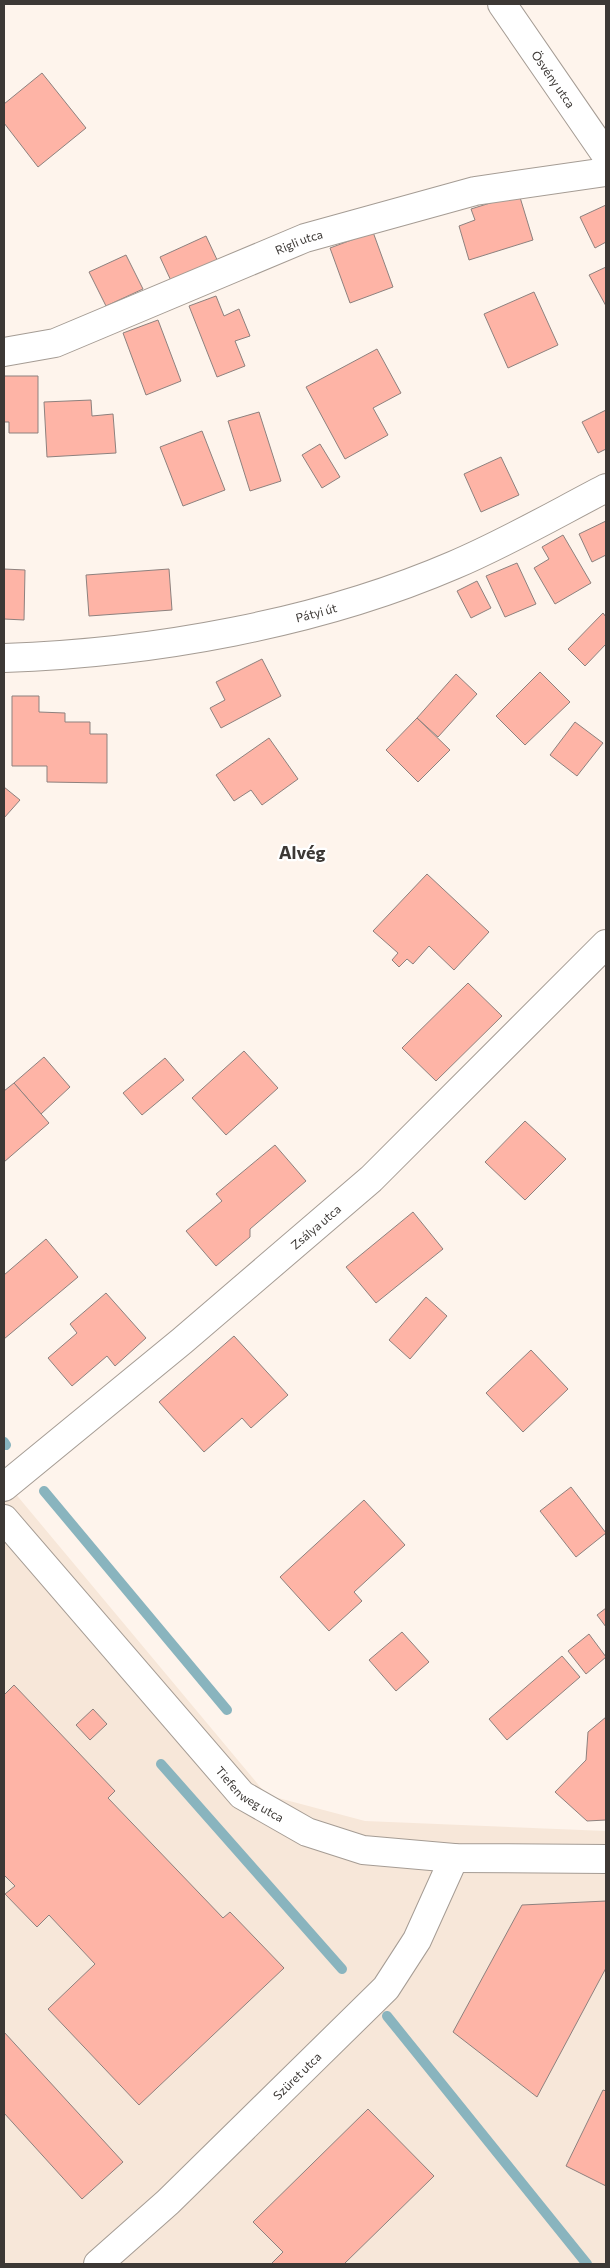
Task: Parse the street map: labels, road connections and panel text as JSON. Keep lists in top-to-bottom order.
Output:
{
  "streets": {
    "street": [
      "Ösvény utca",
      "Rigli utca",
      "Pátyi út",
      "Zsálya utca",
      "Tiefenweg utca",
      "Szüret utca"
    ]
  },
  "crossings": [
    ["Tiefenweg utca", "Szüret utca"]
  ],
  "districts": ["Alvég"]
}
